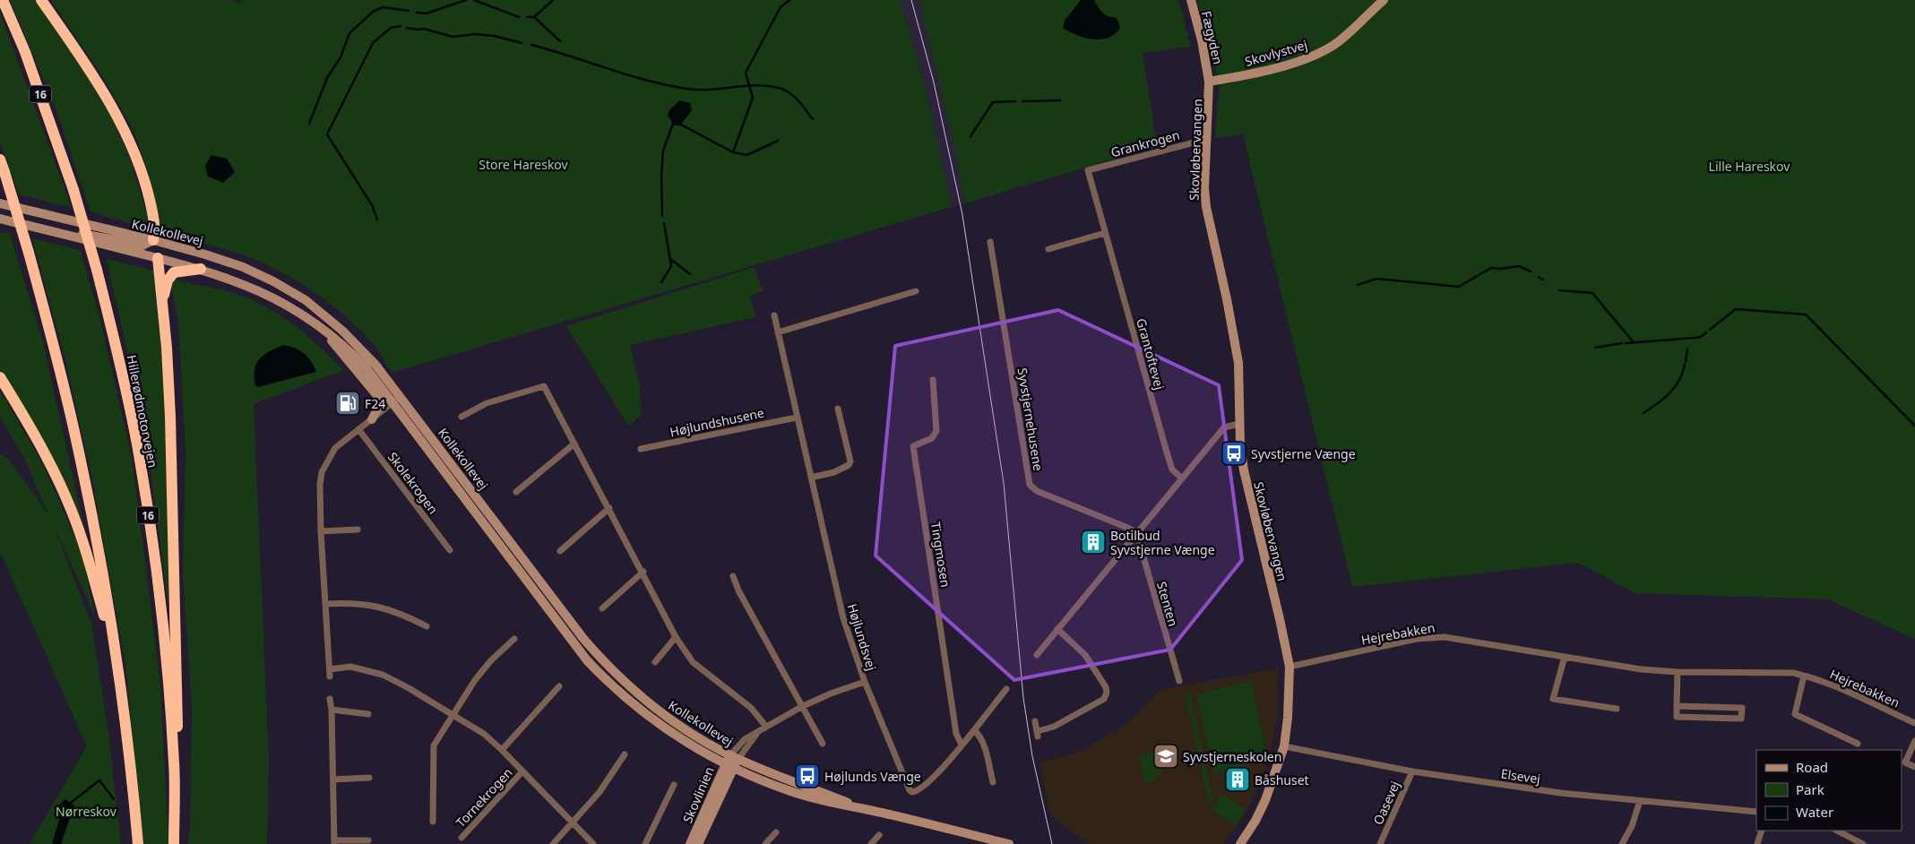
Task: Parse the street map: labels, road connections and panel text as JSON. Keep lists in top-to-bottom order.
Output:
{
  "streets": {
    "highway": ["16", "Hillerødmotorvejen"],
    "street": [
      "Fægyden",
      "Skovlystvej",
      "Grankrogen",
      "Skovløbervangen",
      "Kollekollevej",
      "Grantoftevej",
      "Syvstjernehusene",
      "Højlundshusene",
      "Skolekrogen",
      "Tingmosen",
      "Stenten",
      "Hejrebakken",
      "Højlundsvej",
      "Elsevej",
      "Skovlinien",
      "Tornekrogen",
      "Oasevej"
    ]
  },
  "crossings": [
    ["Fægyden", "Skovlystvej"],
    ["Fægyden", "Skovløbervangen"],
    ["Skovlystvej", "Skovløbervangen"],
    ["Grankrogen", "Skovløbervangen"],
    ["Grankrogen", "Grantoftevej"],
    ["Skovløbervangen", "Hejrebakken"],
    ["Skovløbervangen", "Elsevej"],
    ["Kollekollevej", "Skovlinien"],
    ["Syvstjernehusene", "Stenten"],
    ["Højlundshusene", "Højlundsvej"],
    ["Tingmosen", "Højlundsvej"],
    ["Elsevej", "Oasevej"]
  ],
  "parks": ["Store Hareskov", "Lille Hareskov", "Nørreskov"],
  "places": {
    "fuel station": ["F24"],
    "bus stop": ["Syvstjerne Vænge", "Højlunds Vænge"],
    "building": ["Botilbud Syvstjerne Vænge", "Båshuset"],
    "school or university": ["Syvstjerneskolen"]
  },
  "legend": ["Road", "Park", "Water"]
}
